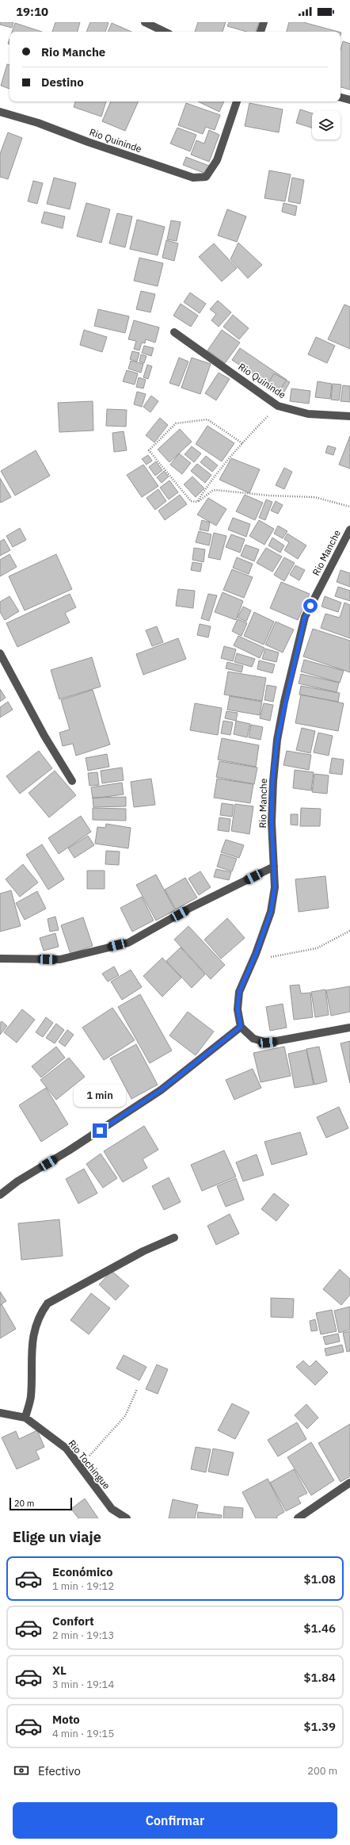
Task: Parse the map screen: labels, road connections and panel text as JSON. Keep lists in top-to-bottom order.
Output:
{
  "streets": {
    "street": ["Rio Quininde", "Rio Manche", "Rio Tochingue"]
  },
  "scale_bar": "20 m",
  "page": {
    "status": "19:10",
    "banner": ["Rio Manche", "Destino"],
    "bubble": "1 min",
    "scale": "20 m",
    "heading": "Elige un viaje",
    "list": [
      {
        "name": "Económico",
        "note": "1 min · 19:12",
        "value": "$1.08"
      },
      {
        "name": "Confort",
        "note": "2 min · 19:13",
        "value": "$1.46"
      },
      {
        "name": "XL",
        "note": "3 min · 19:14",
        "value": "$1.84"
      },
      {
        "name": "Moto",
        "note": "4 min · 19:15",
        "value": "$1.39"
      }
    ],
    "pay": ["Efectivo", "200 m"],
    "buttons": "Confirmar"
  }
}
